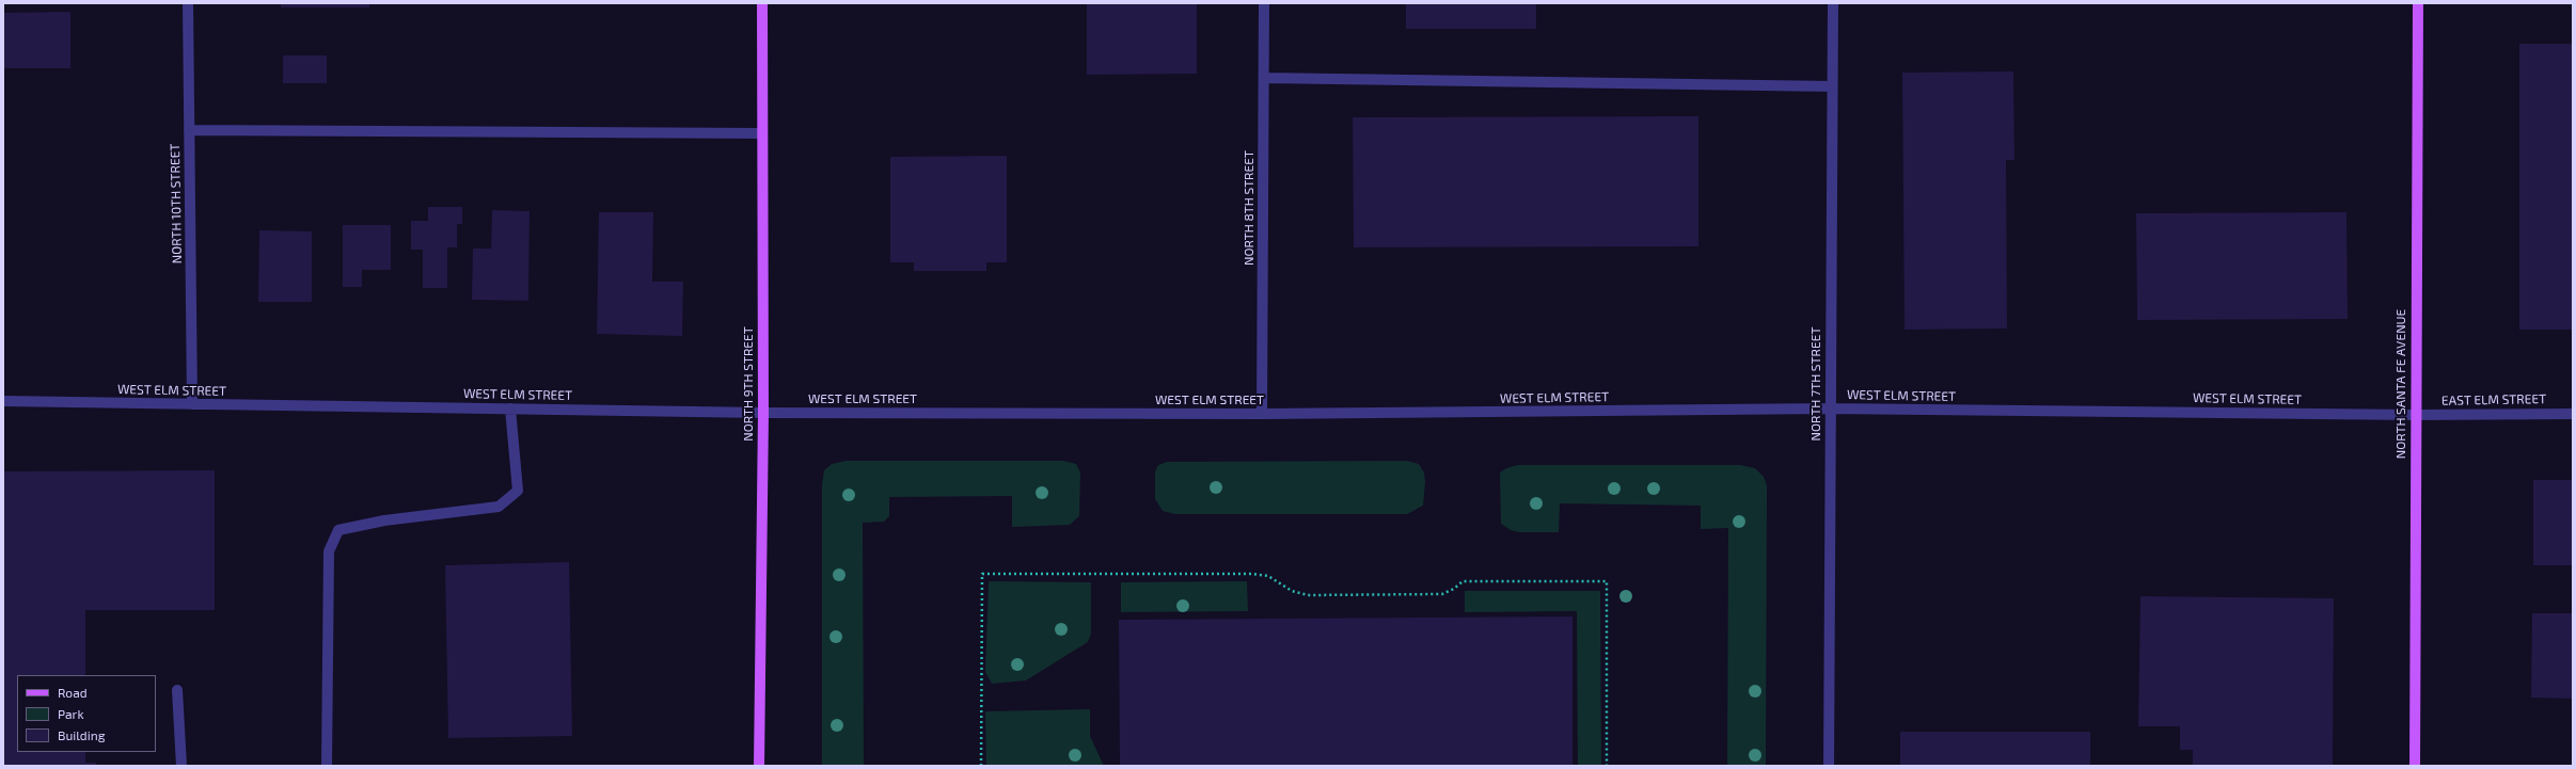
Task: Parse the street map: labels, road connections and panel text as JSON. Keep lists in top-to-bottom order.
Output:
{
  "streets": {
    "main road": ["NORTH 9TH STREET", "NORTH SANTA FE AVENUE"],
    "street": [
      "NORTH 10TH STREET",
      "NORTH 8TH STREET",
      "NORTH 7TH STREET",
      "WEST ELM STREET",
      "EAST ELM STREET"
    ]
  },
  "crossings": [
    ["NORTH 10TH STREET", "WEST ELM STREET"],
    ["NORTH 8TH STREET", "WEST ELM STREET"],
    ["NORTH 9TH STREET", "WEST ELM STREET"],
    ["NORTH 7TH STREET", "WEST ELM STREET"],
    ["NORTH SANTA FE AVENUE", "WEST ELM STREET"],
    ["NORTH SANTA FE AVENUE", "EAST ELM STREET"],
    ["WEST ELM STREET", "EAST ELM STREET"]
  ],
  "legend": ["Road", "Park", "Building"]
}
